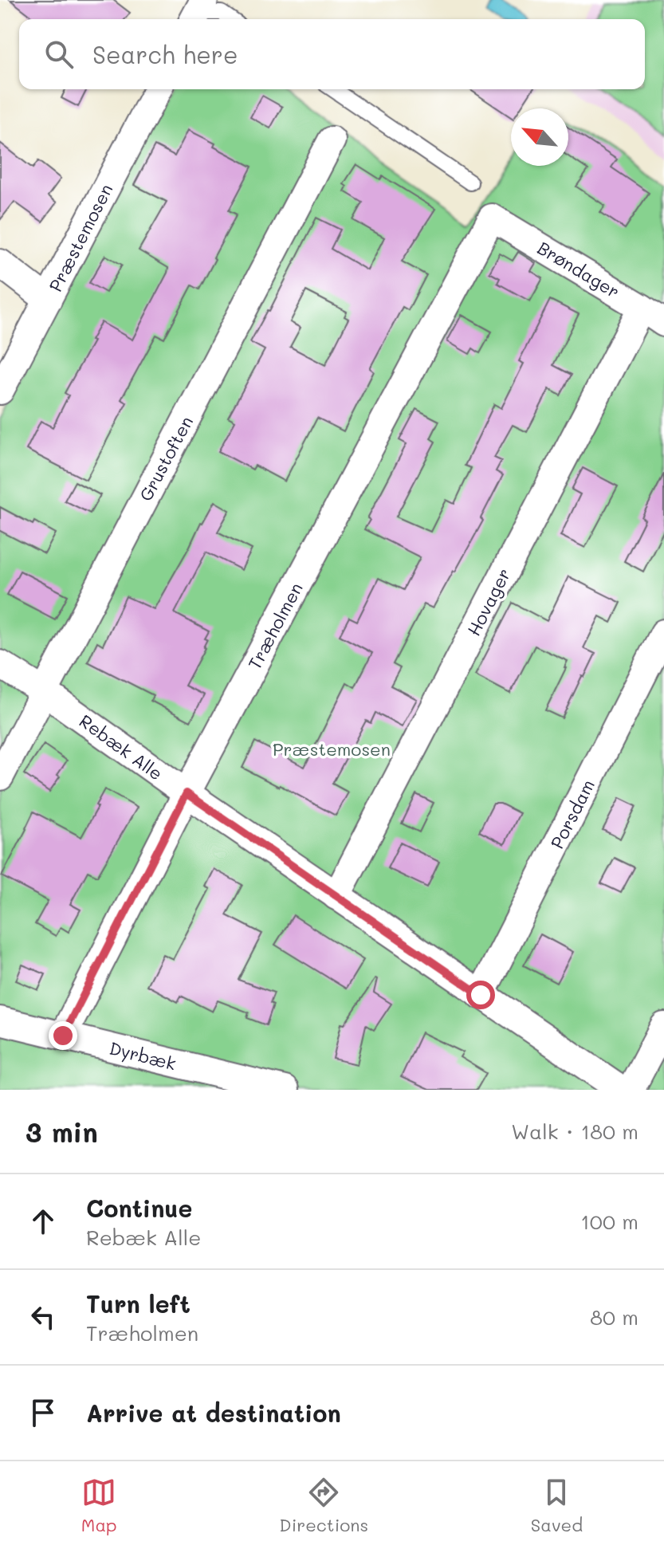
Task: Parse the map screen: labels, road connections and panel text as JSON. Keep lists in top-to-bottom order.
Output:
{
  "streets": {
    "street": [
      "Præstemosen",
      "Brøndager",
      "Grustoften",
      "Hovager",
      "Træholmen",
      "Rebæk Alle",
      "Porsdam",
      "Dyrbæk"
    ]
  },
  "crossings": [
    ["Brøndager", "Hovager"],
    ["Brøndager", "Træholmen"],
    ["Grustoften", "Rebæk Alle"],
    ["Hovager", "Rebæk Alle"],
    ["Træholmen", "Rebæk Alle"],
    ["Træholmen", "Dyrbæk"],
    ["Rebæk Alle", "Porsdam"]
  ],
  "parks": ["Præstemosen"],
  "north": "top left",
  "page": {
    "search": "Search here",
    "heading": ["3 min", "Walk · 180 m"],
    "list": [
      ["Continue", "Rebæk Alle", "100 m"],
      ["Turn left", "Træholmen", "80 m"],
      "Arrive at destination"
    ],
    "nav": ["Map", "Directions", "Saved"]
  }
}
